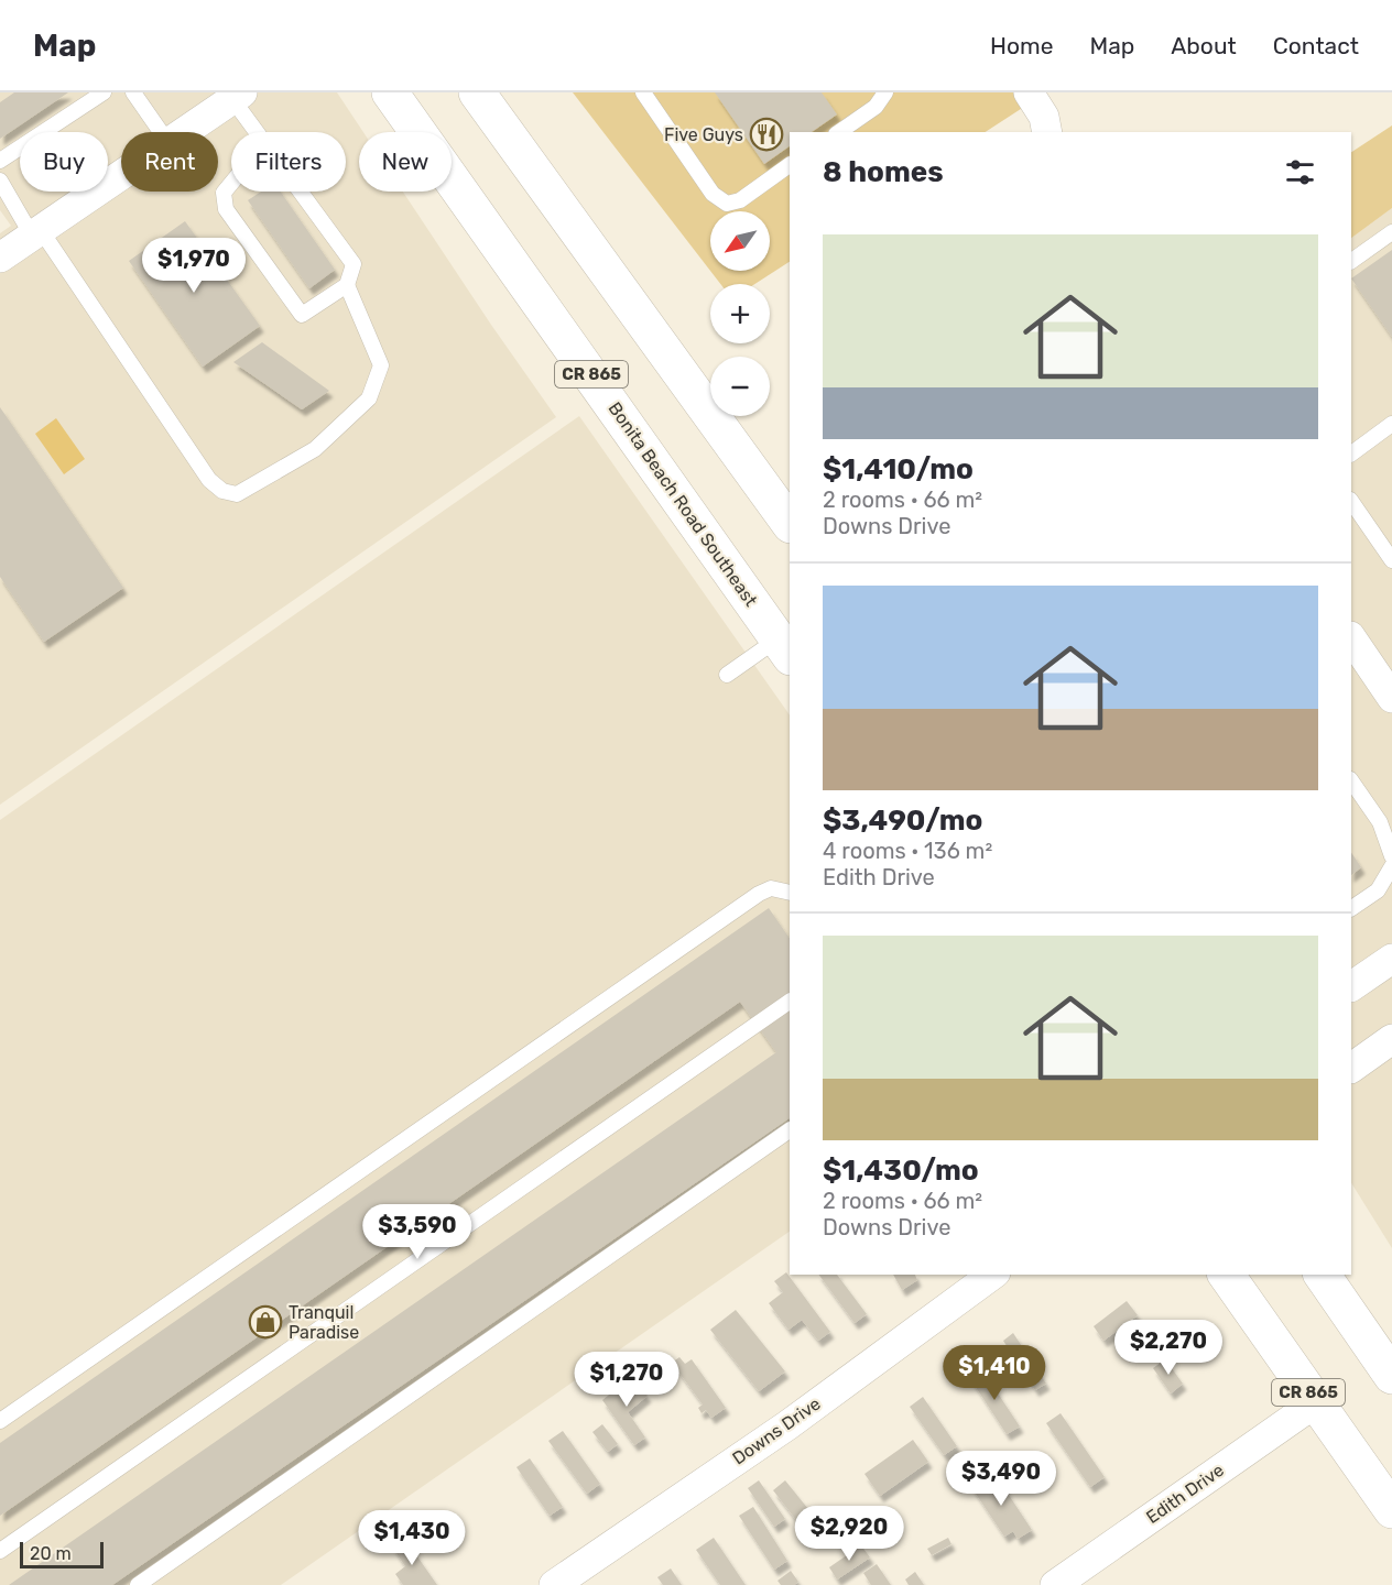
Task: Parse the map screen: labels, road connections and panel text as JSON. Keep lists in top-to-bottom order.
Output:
{
  "streets": {
    "main road": ["CR 865", "Bonita Beach Road Southeast"],
    "street": ["Downs Drive", "Edith Drive"]
  },
  "crossings": [
    ["CR 865", "Edith Drive"]
  ],
  "places": {
    "restaurant": ["Five Guys"],
    "shop": ["Tranquil Paradise"]
  },
  "scale_bar": "20 m",
  "north": "bottom left",
  "page": {
    "header": "Map",
    "nav": [
      "Home",
      "Map",
      "About",
      "Contact"
    ],
    "chip": [
      "Buy",
      "Rent",
      "Filters",
      "New"
    ],
    "heading": "8 homes",
    "map_buttons": ["+", "−"],
    "list": [
      {
        "name": "$1,410/mo",
        "note": "2 rooms · 66 m² · Downs Drive"
      },
      {
        "name": "$3,490/mo",
        "note": "4 rooms · 136 m² · Edith Drive"
      },
      {
        "name": "$1,430/mo",
        "note": "2 rooms · 66 m² · Downs Drive"
      }
    ],
    "price": [
      "$1,970",
      "$3,590",
      "$2,270",
      "$1,410",
      "$1,270",
      "$3,490",
      "$2,920",
      "$1,430"
    ],
    "scale": "20 m"
  }
}
